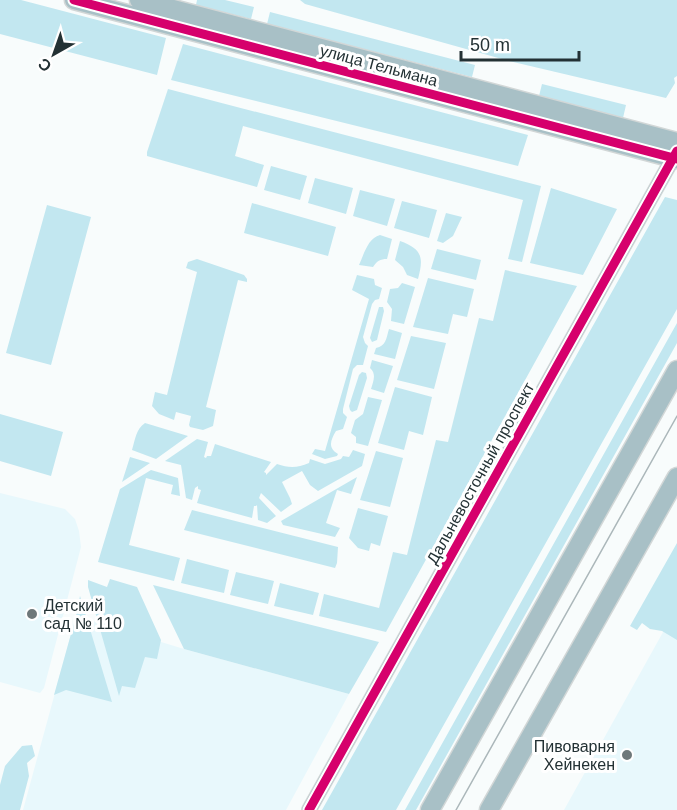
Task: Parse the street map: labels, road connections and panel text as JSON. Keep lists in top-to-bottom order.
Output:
{
  "streets": {
    "street": ["улица Тельмана", "Дальневосточный проспект"]
  },
  "crossings": [
    ["улица Тельмана", "Дальневосточный проспект"]
  ],
  "places": ["Детский сад № 110", "Пивоварня Хейнекен"],
  "scale_bar": "50 m",
  "north": "bottom left"
}
